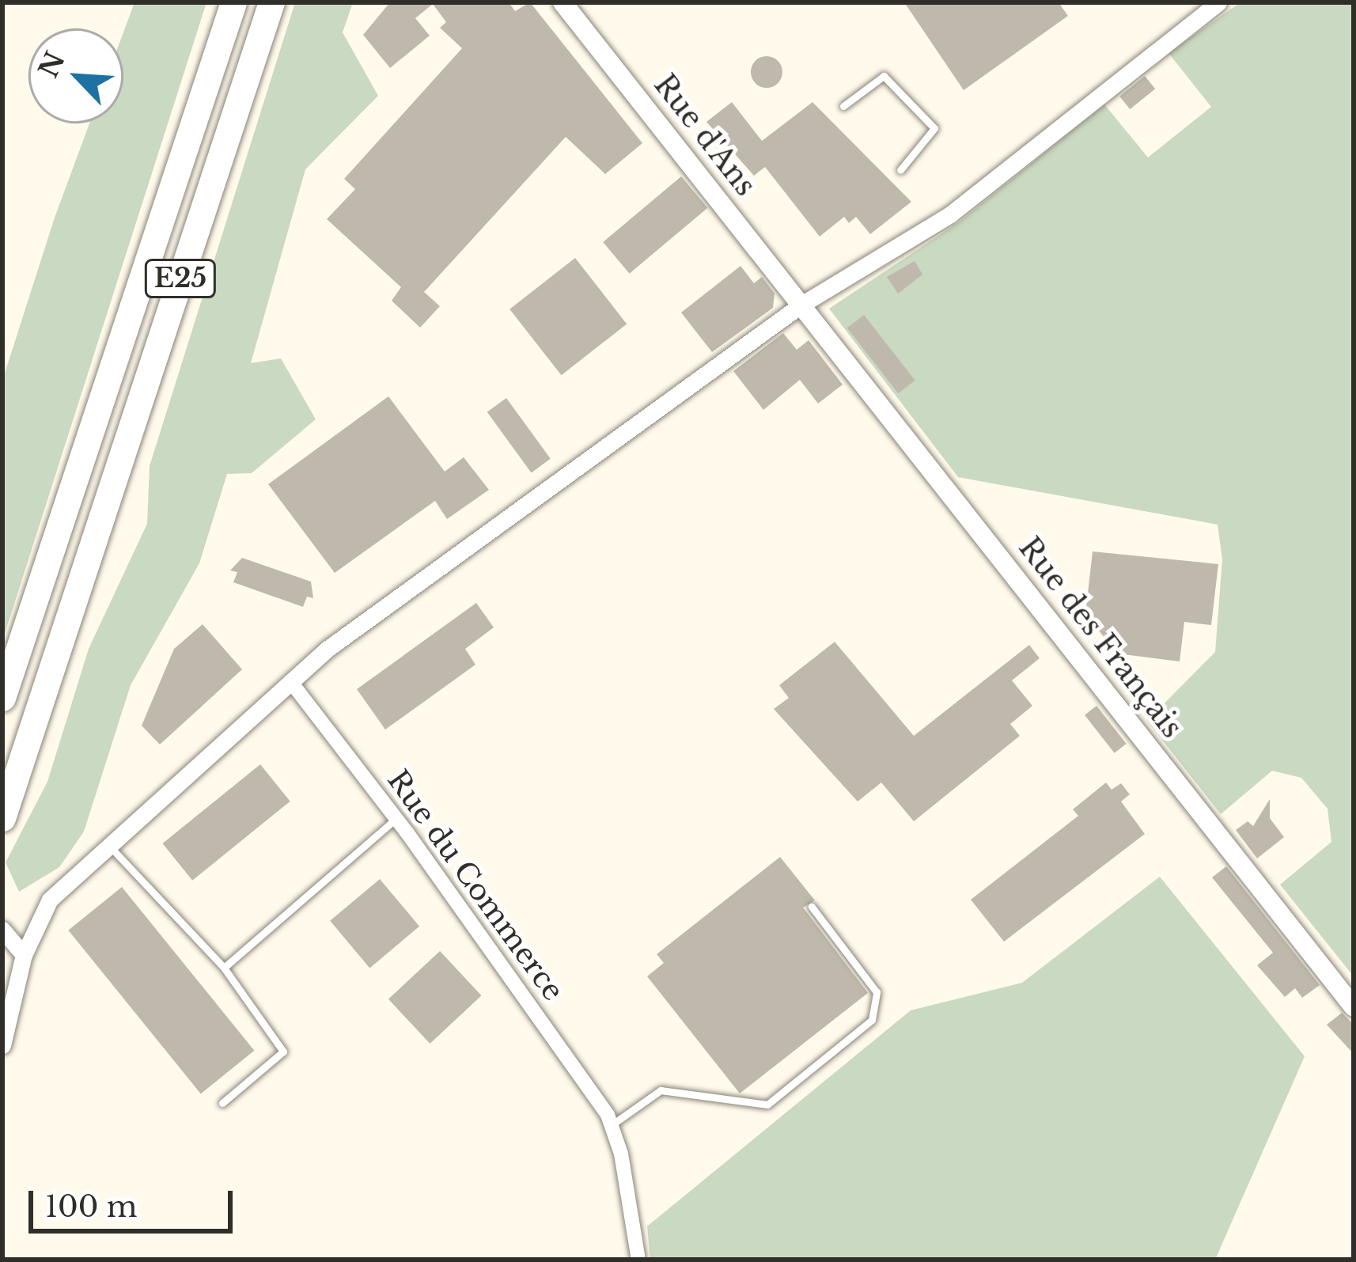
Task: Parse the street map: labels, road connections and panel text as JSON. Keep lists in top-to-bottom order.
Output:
{
  "streets": {
    "highway": ["E25"],
    "main road": ["Rue d'Ans", "Rue des Français"],
    "street": ["Rue du Commerce"]
  },
  "crossings": [
    ["Rue d'Ans", "Rue des Français"]
  ],
  "scale_bar": "100 m",
  "north": "top left"
}
